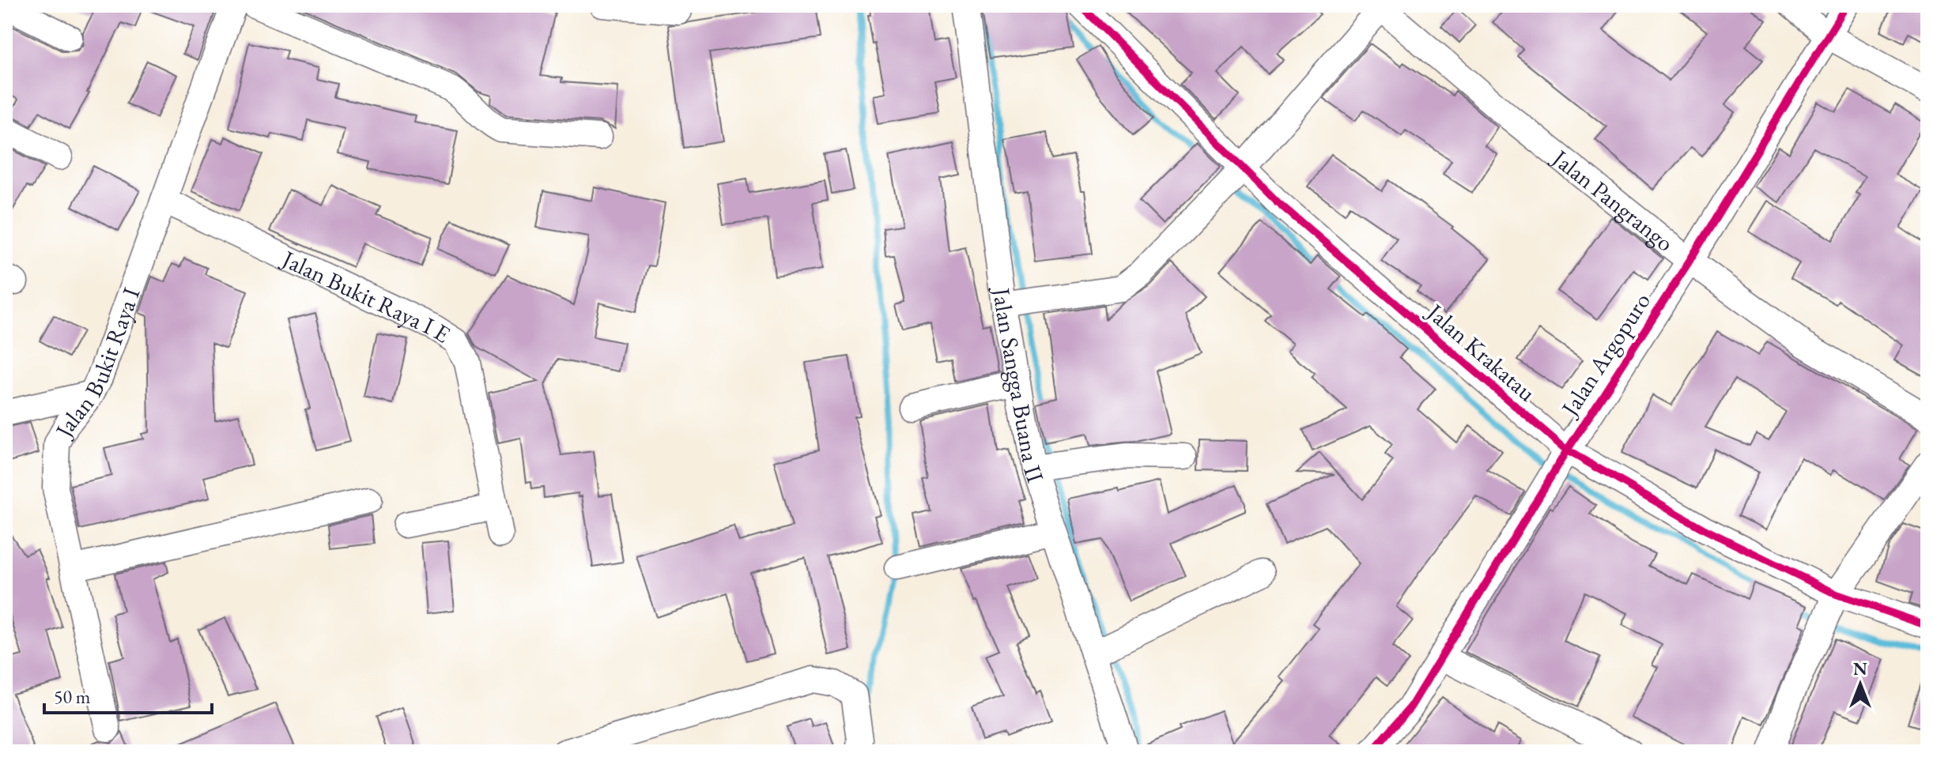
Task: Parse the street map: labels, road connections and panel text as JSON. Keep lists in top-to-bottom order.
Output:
{
  "streets": {
    "street": [
      "Jalan Pangrango",
      "Jalan Bukit Raya I E",
      "Jalan Krakatau",
      "Jalan Argopuro",
      "Jalan Bukit Raya I",
      "Jalan Sangga Buana II"
    ]
  },
  "crossings": [
    ["Jalan Pangrango", "Jalan Argopuro"],
    ["Jalan Bukit Raya I E", "Jalan Bukit Raya I"],
    ["Jalan Krakatau", "Jalan Argopuro"]
  ],
  "scale_bar": "50 m",
  "north": "top"
}
